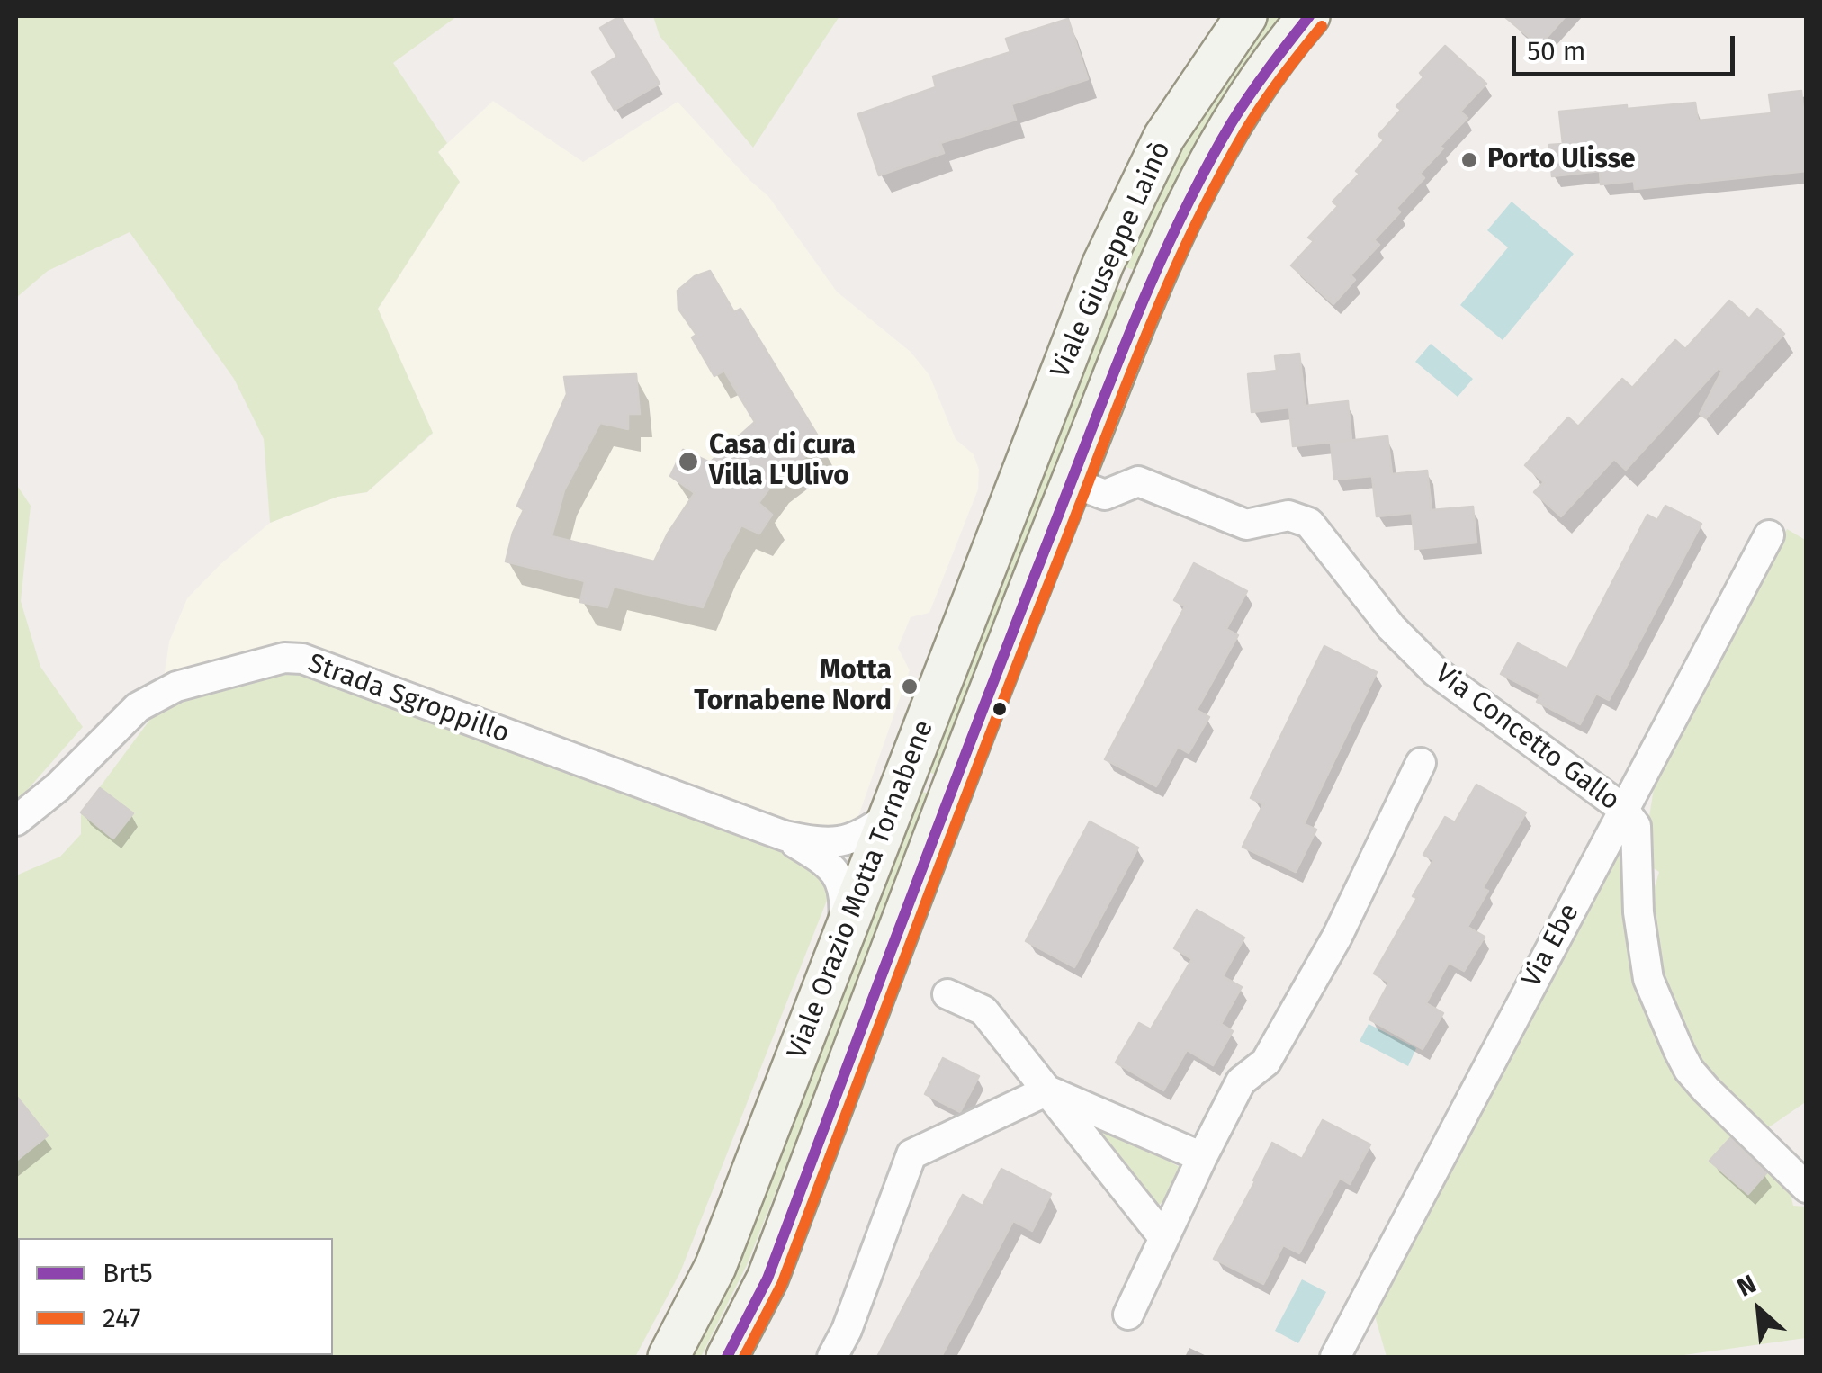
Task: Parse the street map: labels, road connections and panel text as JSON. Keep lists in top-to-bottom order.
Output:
{
  "streets": {
    "main road": ["Viale Giuseppe Lainò", "Viale Orazio Motta Tornabene"],
    "street": ["Strada Sgroppillo", "Via Concetto Gallo", "Via Ebe"]
  },
  "crossings": [
    ["Viale Giuseppe Lainò", "Via Concetto Gallo"],
    ["Viale Giuseppe Lainò", "Viale Orazio Motta Tornabene"],
    ["Via Concetto Gallo", "Viale Orazio Motta Tornabene"],
    ["Via Concetto Gallo", "Via Ebe"]
  ],
  "places": ["Porto Ulisse", "Casa di cura Villa L'Ulivo", "Motta Tornabene Nord"],
  "lines": ["transit line Brt5", "transit line 247"],
  "legend": ["Brt5", "247"],
  "scale_bar": "50 m",
  "north": "top left"
}
